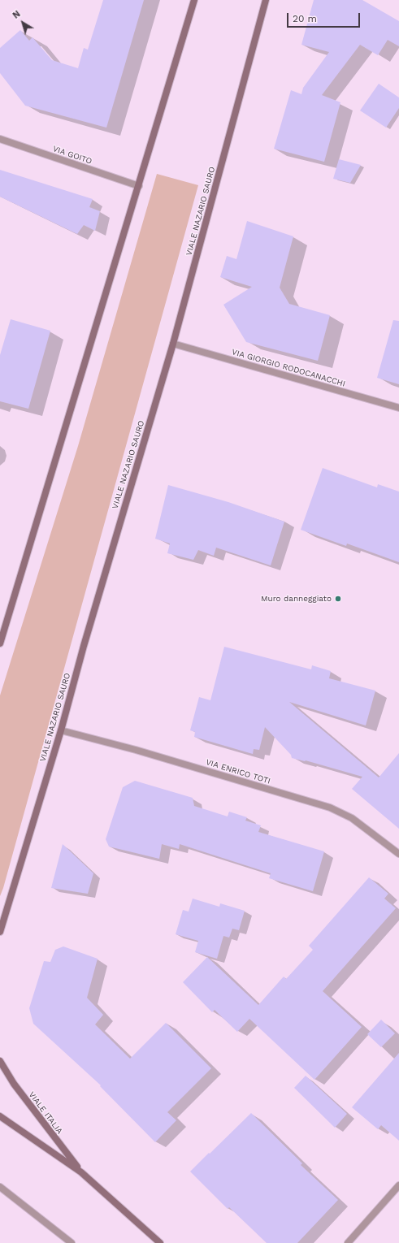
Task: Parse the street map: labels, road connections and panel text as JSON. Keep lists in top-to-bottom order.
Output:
{
  "streets": {
    "main road": ["VIALE NAZARIO SAURO", "VIALE ITALIA"],
    "street": ["VIA GOITO", "VIA GIORGIO RODOCANACCHI", "VIA ENRICO TOTI"]
  },
  "crossings": [
    ["VIALE NAZARIO SAURO", "VIA GIORGIO RODOCANACCHI"],
    ["VIALE NAZARIO SAURO", "VIA ENRICO TOTI"]
  ],
  "places": ["Muro danneggiato"],
  "scale_bar": "20 m",
  "north": "top left"
}
